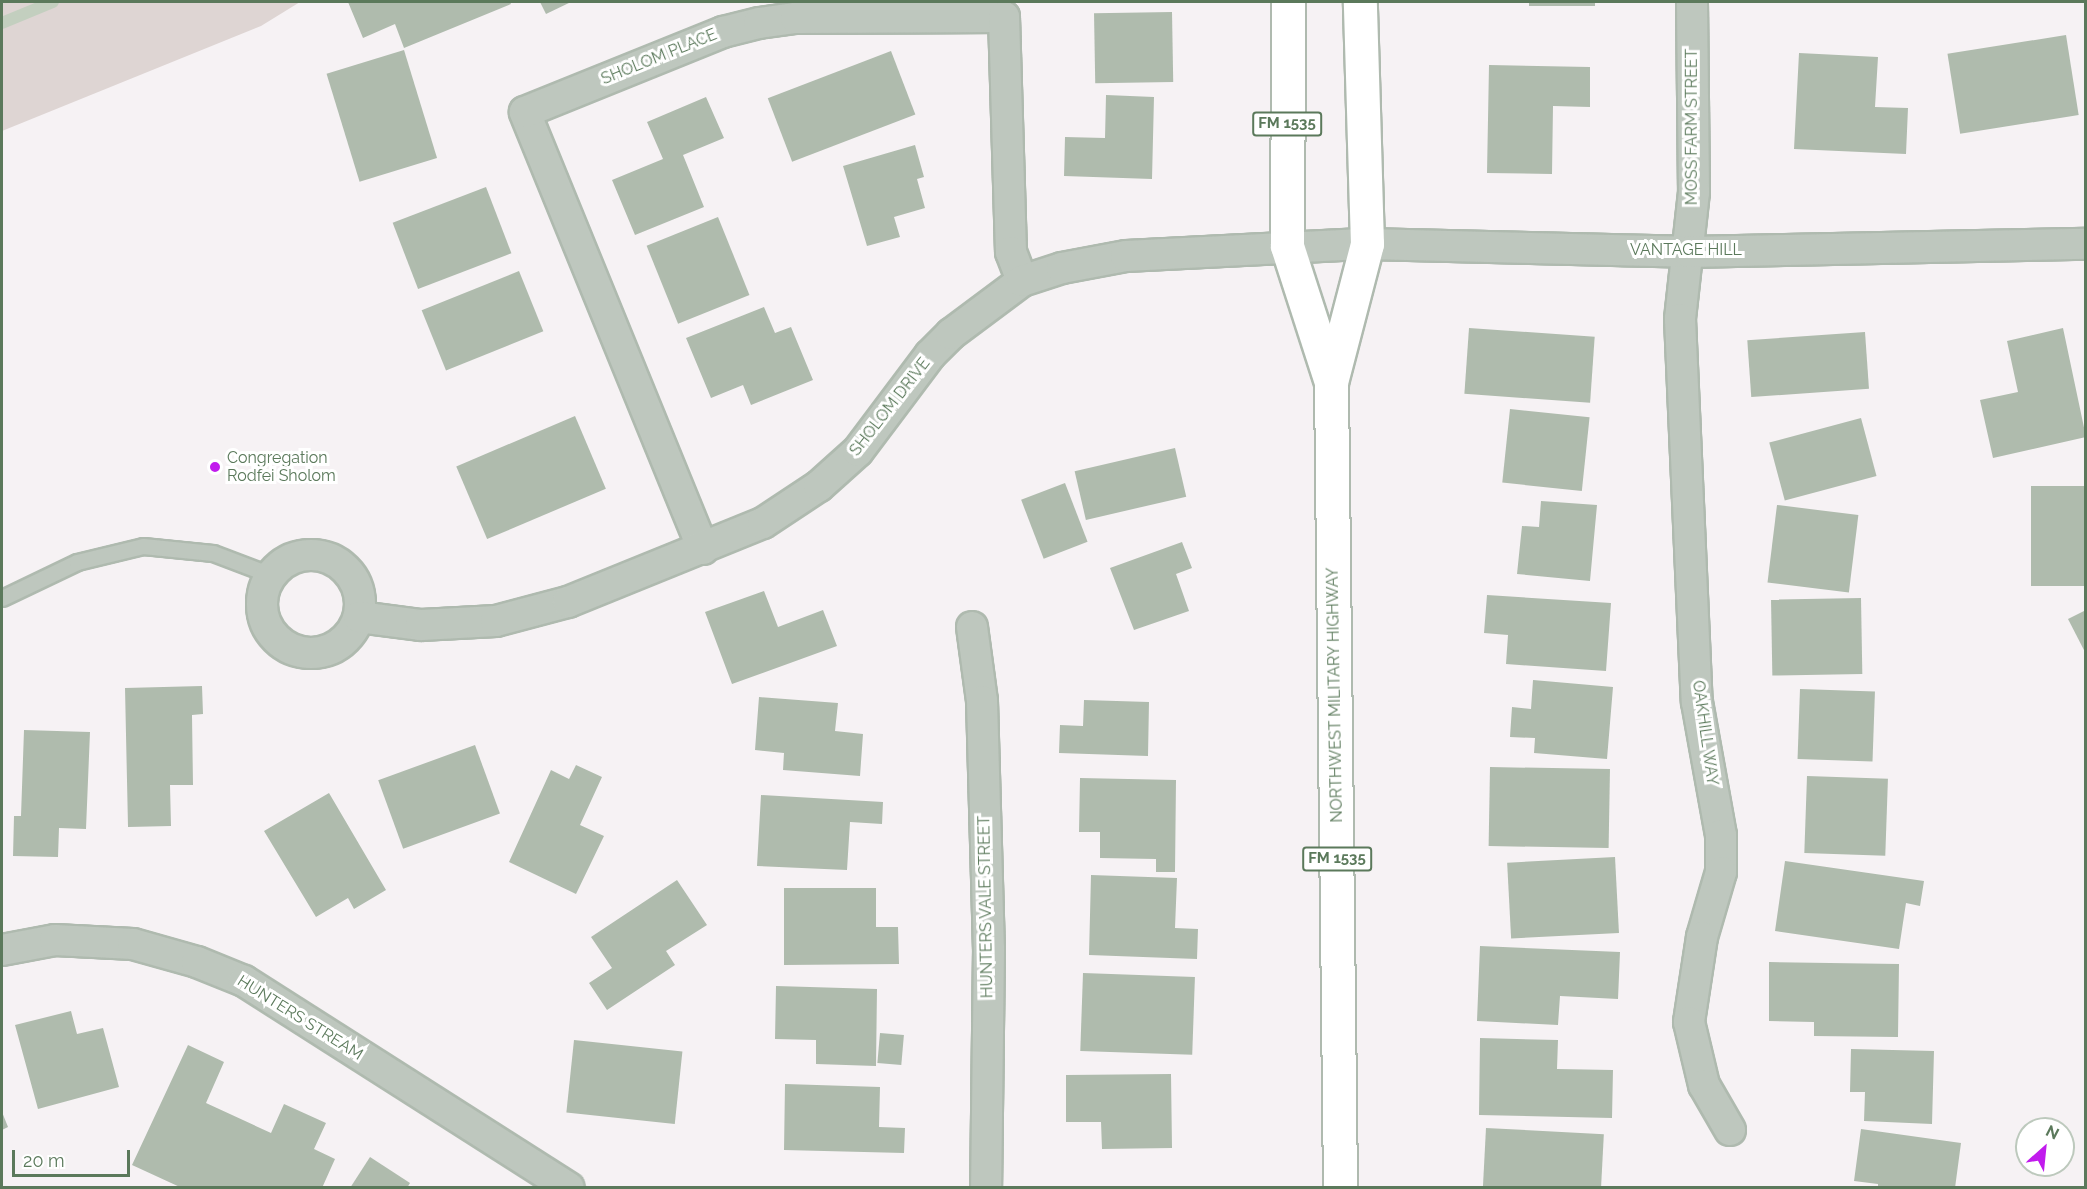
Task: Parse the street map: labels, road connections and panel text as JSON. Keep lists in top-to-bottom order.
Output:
{
  "streets": {
    "main road": ["FM 1535", "NORTHWEST MILITARY HIGHWAY"],
    "street": [
      "SHOLOM PLACE",
      "MOSS FARM STREET",
      "VANTAGE HILL",
      "SHOLOM DRIVE",
      "OAKHILL WAY",
      "HUNTERS VALE STREET",
      "HUNTERS STREAM"
    ]
  },
  "crossings": [
    ["SHOLOM PLACE", "SHOLOM DRIVE"],
    ["MOSS FARM STREET", "VANTAGE HILL"],
    ["MOSS FARM STREET", "OAKHILL WAY"],
    ["VANTAGE HILL", "SHOLOM DRIVE"],
    ["VANTAGE HILL", "NORTHWEST MILITARY HIGHWAY"],
    ["VANTAGE HILL", "OAKHILL WAY"],
    ["SHOLOM DRIVE", "NORTHWEST MILITARY HIGHWAY"]
  ],
  "places": ["Congregation Rodfei Sholom"],
  "scale_bar": "20 m",
  "north": "top right"
}
